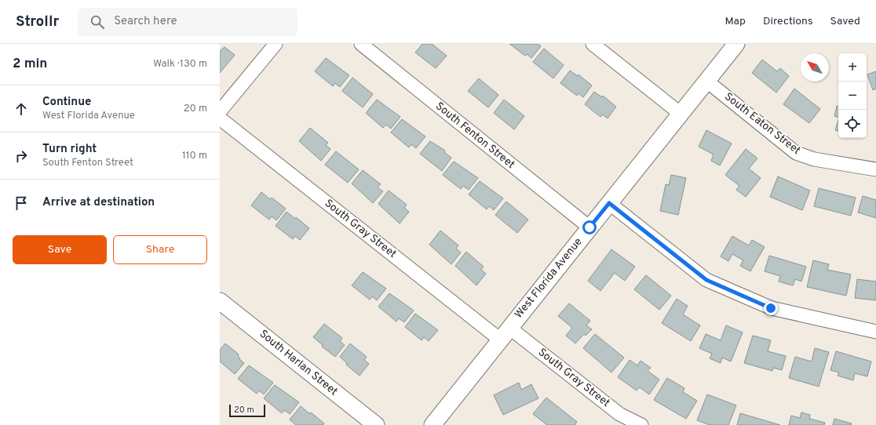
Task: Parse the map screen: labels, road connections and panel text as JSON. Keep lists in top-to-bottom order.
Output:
{
  "streets": {
    "street": [
      "South Eaton Street",
      "South Fenton Street",
      "South Gray Street",
      "West Florida Avenue",
      "South Harlan Street"
    ]
  },
  "crossings": [
    ["South Eaton Street", "West Florida Avenue"],
    ["South Fenton Street", "West Florida Avenue"],
    ["South Gray Street", "West Florida Avenue"]
  ],
  "scale_bar": "20 m",
  "north": "top left",
  "page": {
    "header": "Strollr",
    "search": "Search here",
    "nav": ["Map", "Directions", "Saved"],
    "heading": ["2 min", "Walk · 130 m"],
    "map_buttons": ["+", "−"],
    "list": [
      ["Continue", "West Florida Avenue", "20 m"],
      ["Turn right", "South Fenton Street", "110 m"],
      "Arrive at destination"
    ],
    "buttons": ["Save", "Share"],
    "scale": "20 m"
  }
}
